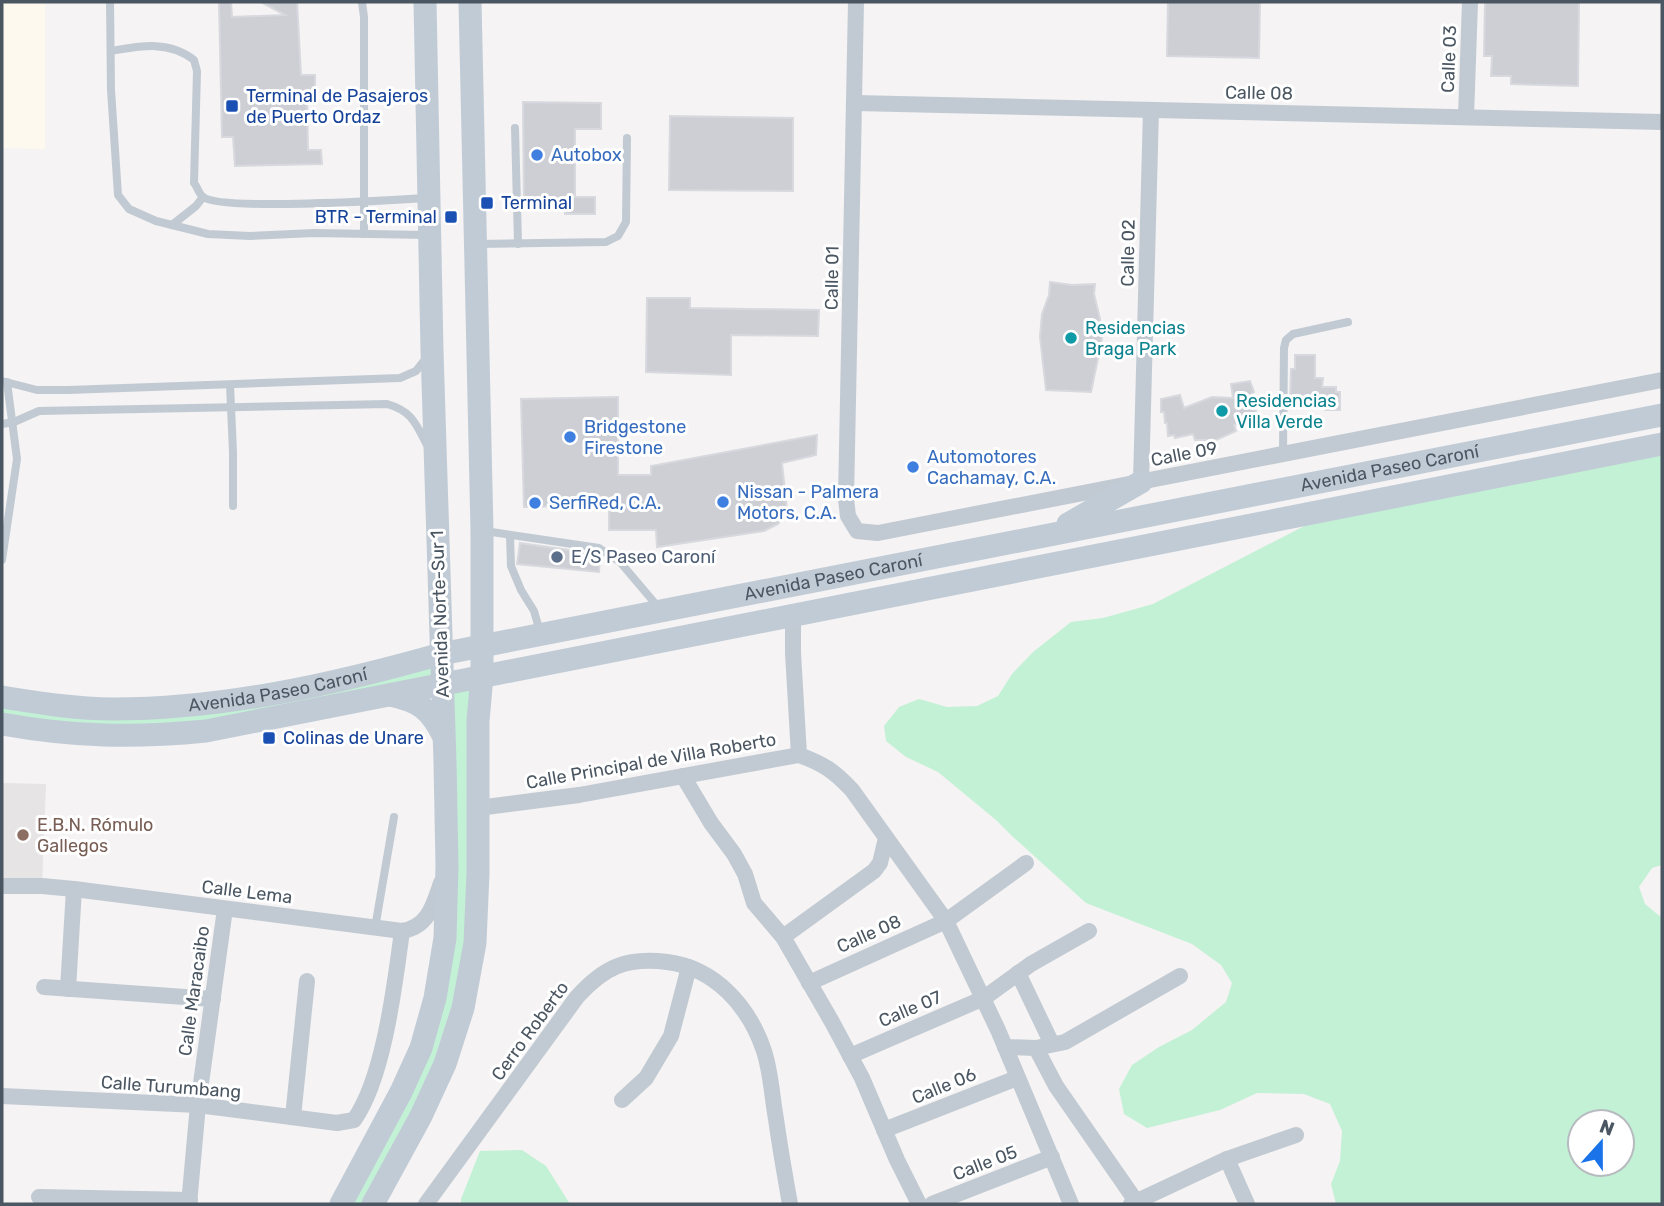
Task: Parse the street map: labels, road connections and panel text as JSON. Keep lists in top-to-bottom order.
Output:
{
  "streets": {
    "street": [
      "Calle 03",
      "Calle 08",
      "Calle 02",
      "Calle 01",
      "Calle 09",
      "Avenida Paseo Caroní",
      "Avenida Norte-Sur 1",
      "Calle Principal de Villa Roberto",
      "Calle Lema",
      "Calle Maracaibo",
      "Calle 07",
      "Cerro Roberto",
      "Calle 06",
      "Calle Turumbang",
      "Calle 05"
    ]
  },
  "crossings": [
    ["Calle 03", "Calle 08"],
    ["Calle 08", "Calle 02"],
    ["Calle 08", "Calle 01"],
    ["Calle 08", "Calle Principal de Villa Roberto"],
    ["Calle 02", "Calle 09"],
    ["Calle 01", "Calle 09"],
    ["Avenida Paseo Caroní", "Avenida Norte-Sur 1"],
    ["Calle Principal de Villa Roberto", "Calle 07"],
    ["Calle Principal de Villa Roberto", "Calle 06"],
    ["Calle Principal de Villa Roberto", "Calle 05"],
    ["Calle Lema", "Calle Maracaibo"],
    ["Calle Lema", "Calle Turumbang"],
    ["Calle Maracaibo", "Calle Turumbang"]
  ],
  "places": {
    "transit": [
      "Terminal de Pasajeros de Puerto Ordaz",
      "Terminal",
      "BTR - Terminal",
      "Colinas de Unare"
    ],
    "other": [
      "Autobox",
      "Residencias Braga Park",
      "Residencias Villa Verde",
      "Bridgestone Firestone",
      "Automotores Cachamay, C.A.",
      "Nissan - Palmera Motors, C.A.",
      "SerfiRed, C.A.",
      "E/S Paseo Caroní",
      "E.B.N. Rómulo Gallegos"
    ]
  },
  "north": "top"
}
